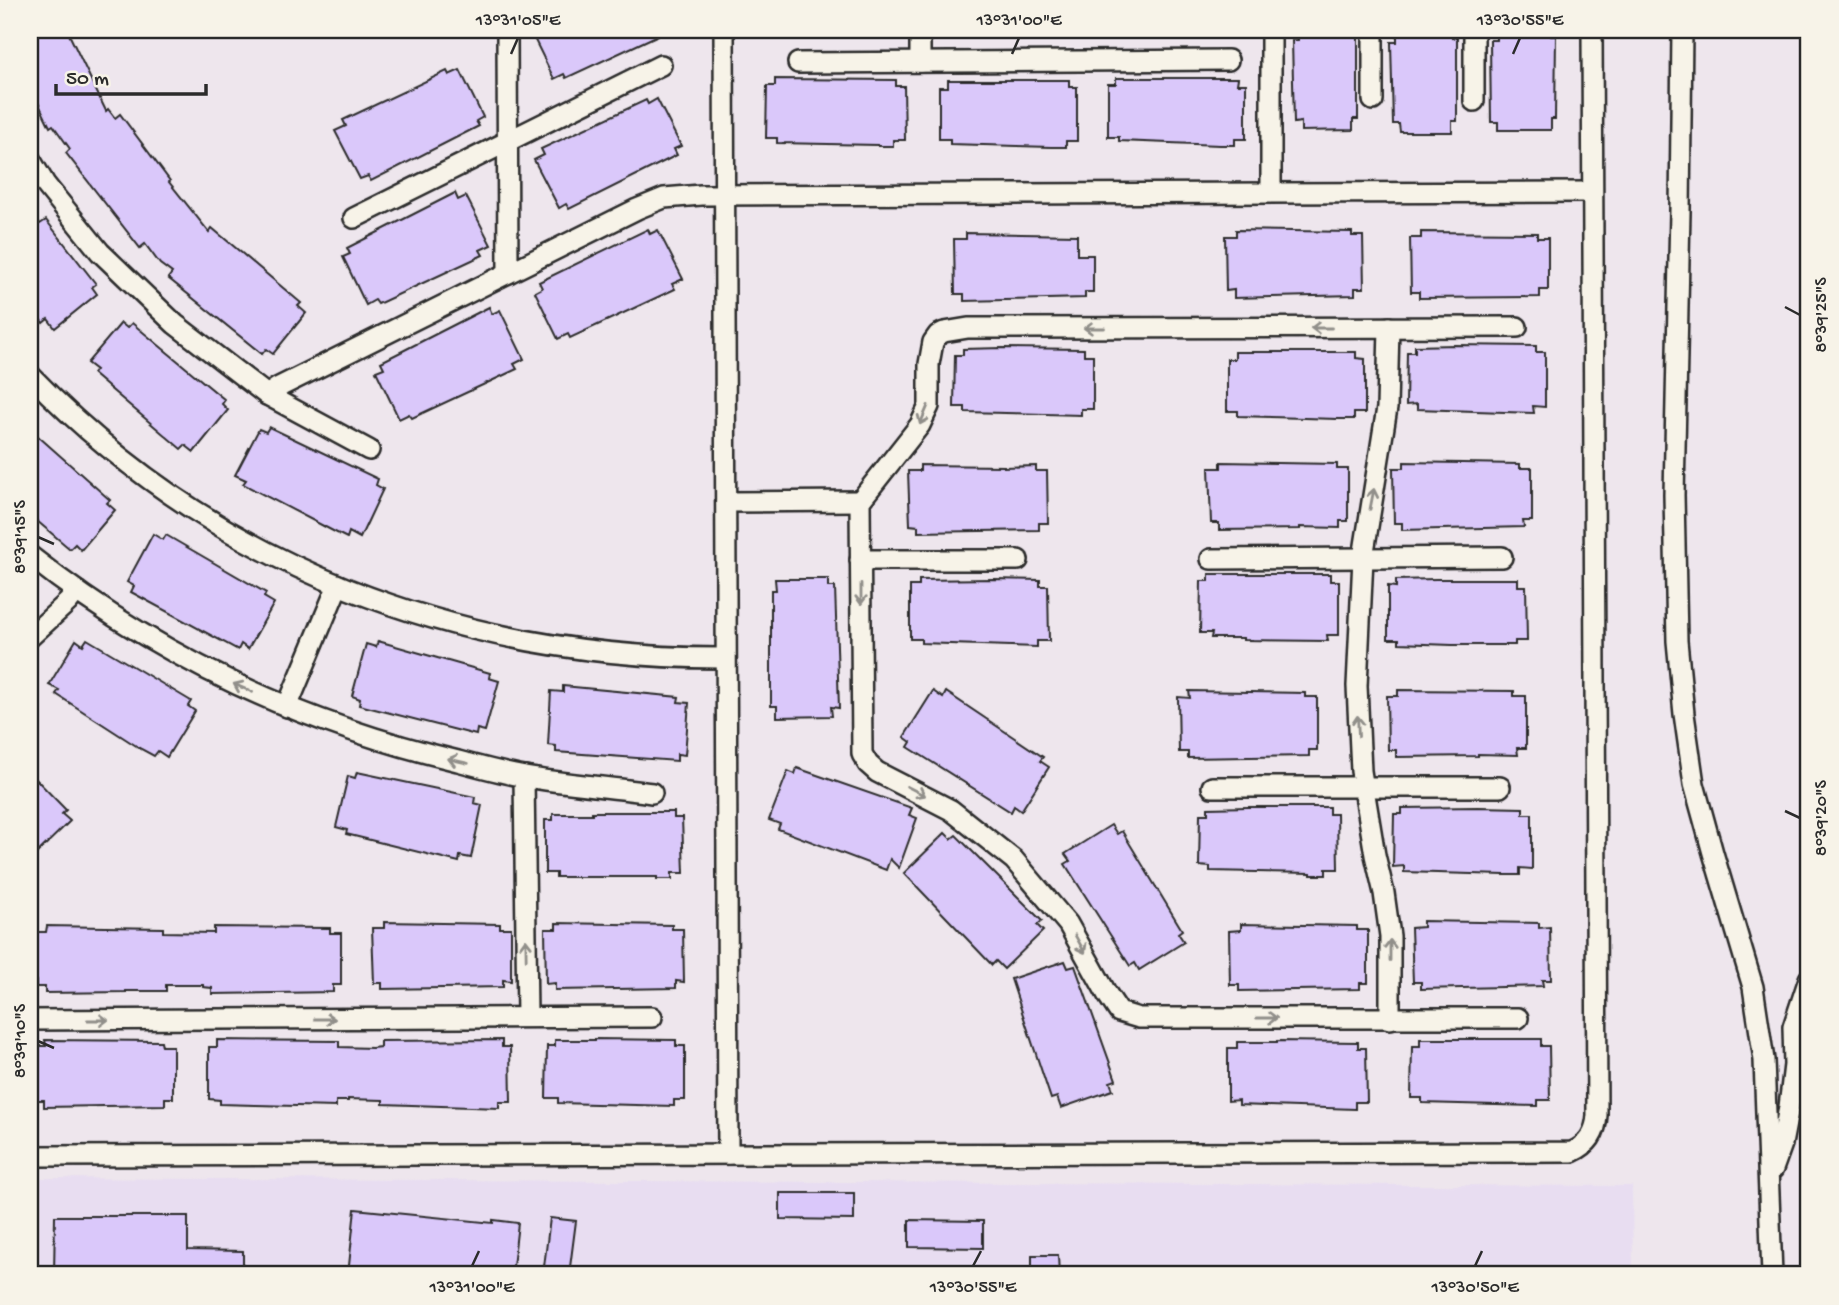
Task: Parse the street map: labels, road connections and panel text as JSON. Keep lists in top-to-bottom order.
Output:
{
  "scale_bar": "50 m",
  "coordinates": [
    "13°31'05\"E",
    "13°31'00\"E",
    "13°30'55\"E",
    "8°39'25\"S",
    "8°39'15\"S",
    "8°39'20\"S",
    "8°39'10\"S",
    "13°30'50\"E"
  ]
}
